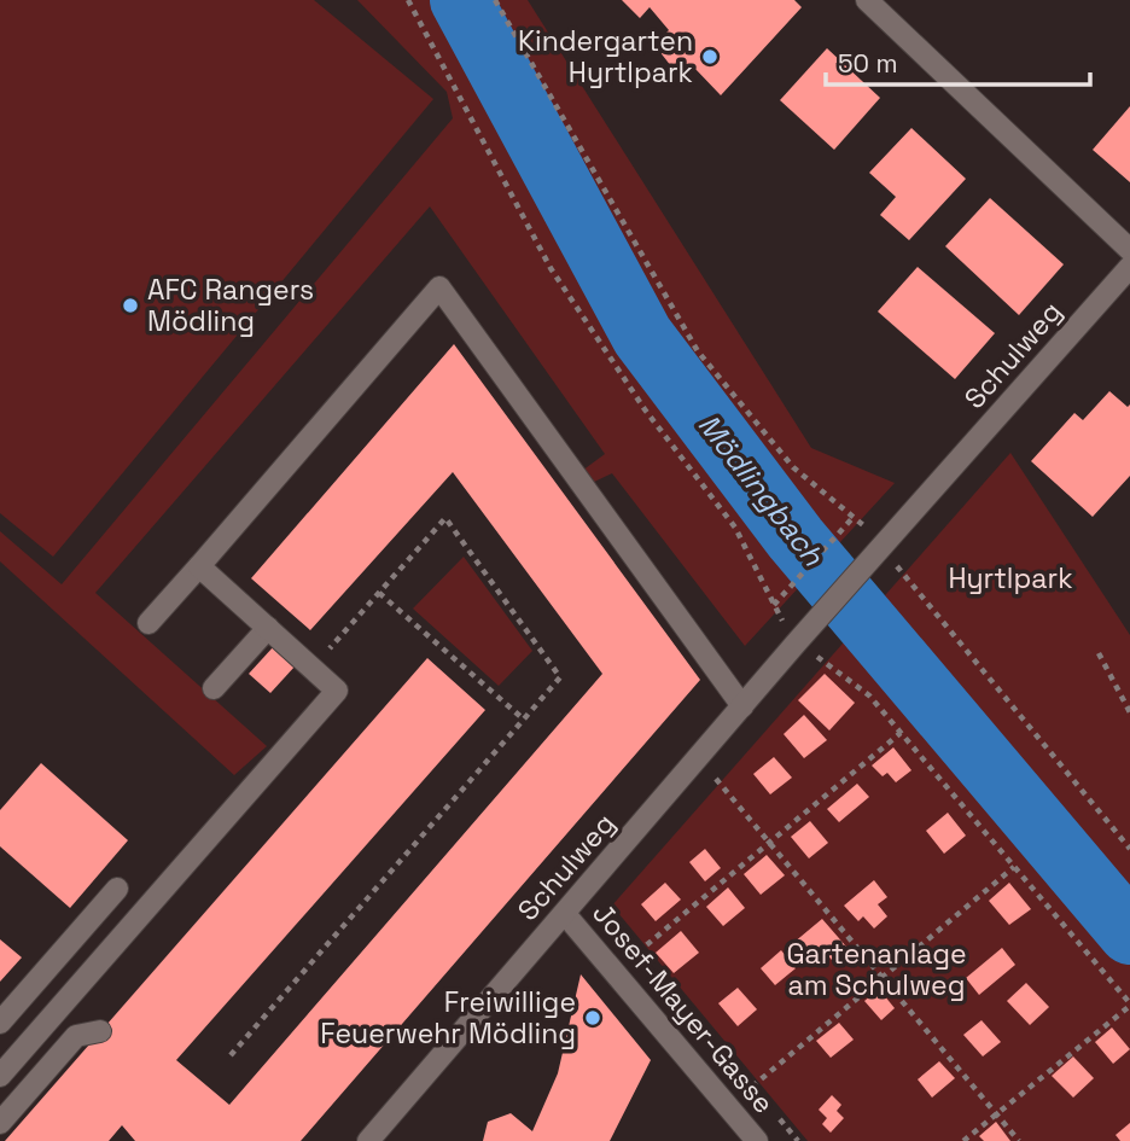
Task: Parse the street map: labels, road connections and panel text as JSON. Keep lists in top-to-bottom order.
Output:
{
  "streets": {
    "street": ["Schulweg", "Josef-Mayer-Gasse"]
  },
  "crossings": [
    ["Schulweg", "Josef-Mayer-Gasse"]
  ],
  "water": ["Mödlingbach"],
  "parks": ["Hyrtlpark", "Gartenanlage am Schulweg"],
  "places": ["Kindergarten Hyrtlpark", "AFC Rangers Mödling", "Freiwillige Feuerwehr Mödling"],
  "scale_bar": "50 m"
}
